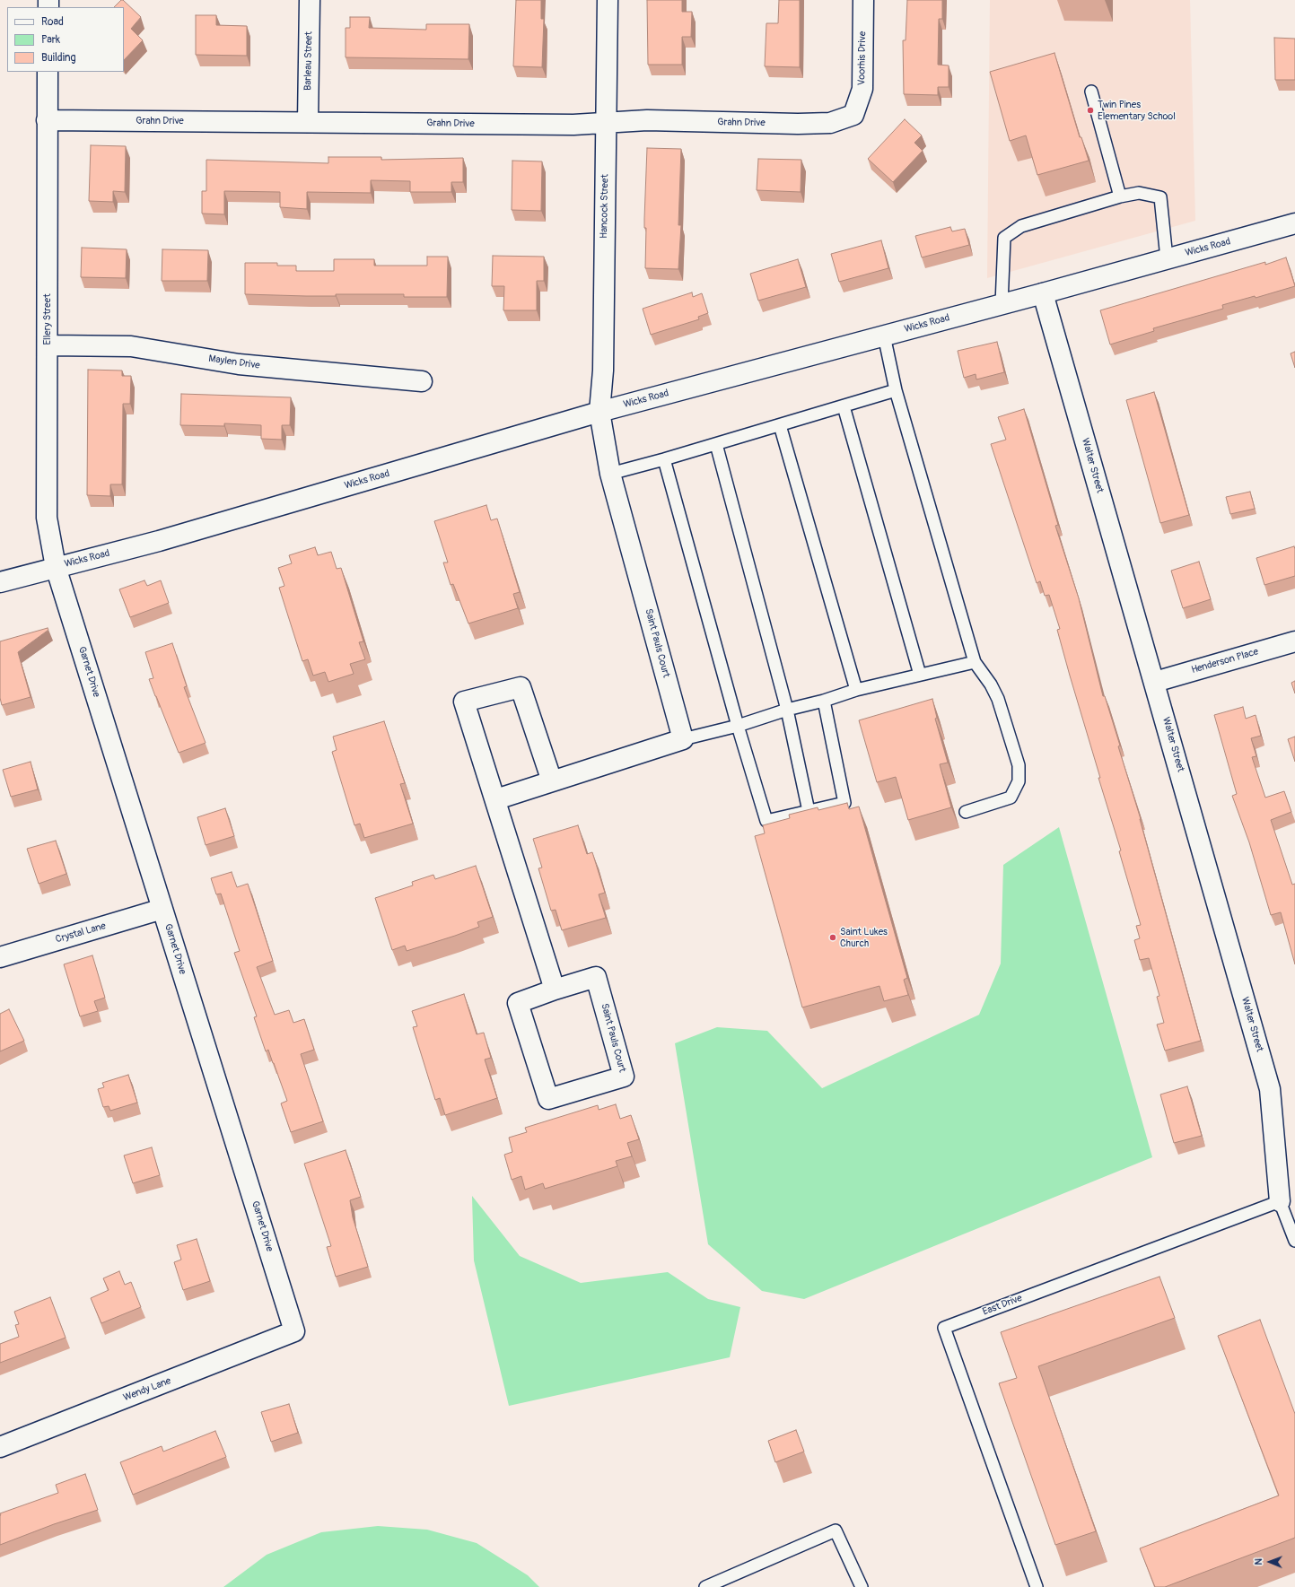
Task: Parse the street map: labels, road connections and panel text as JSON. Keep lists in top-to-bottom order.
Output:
{
  "streets": {
    "street": [
      "Voorhis Drive",
      "Barleau Street",
      "Grahn Drive",
      "Hancock Street",
      "Wicks Road",
      "Ellery Street",
      "Maylen Drive",
      "Walter Street",
      "Saint Pauls Court",
      "Henderson Place",
      "Garnet Drive",
      "Crystal Lane",
      "Wendy Lane"
    ],
    "lane": ["East Drive"]
  },
  "crossings": [
    ["Voorhis Drive", "Grahn Drive"],
    ["Barleau Street", "Grahn Drive"],
    ["Grahn Drive", "Hancock Street"],
    ["Grahn Drive", "Ellery Street"],
    ["Hancock Street", "Wicks Road"],
    ["Hancock Street", "Saint Pauls Court"],
    ["Wicks Road", "Ellery Street"],
    ["Wicks Road", "Walter Street"],
    ["Wicks Road", "Saint Pauls Court"],
    ["Wicks Road", "Garnet Drive"],
    ["Ellery Street", "Maylen Drive"],
    ["Ellery Street", "Garnet Drive"],
    ["Walter Street", "Henderson Place"],
    ["Walter Street", "East Drive"],
    ["Garnet Drive", "Crystal Lane"],
    ["Garnet Drive", "Wendy Lane"]
  ],
  "places": ["Twin Pines Elementary School", "Saint Lukes Church"],
  "legend": ["Road", "Park", "Building"],
  "north": "left"
}
